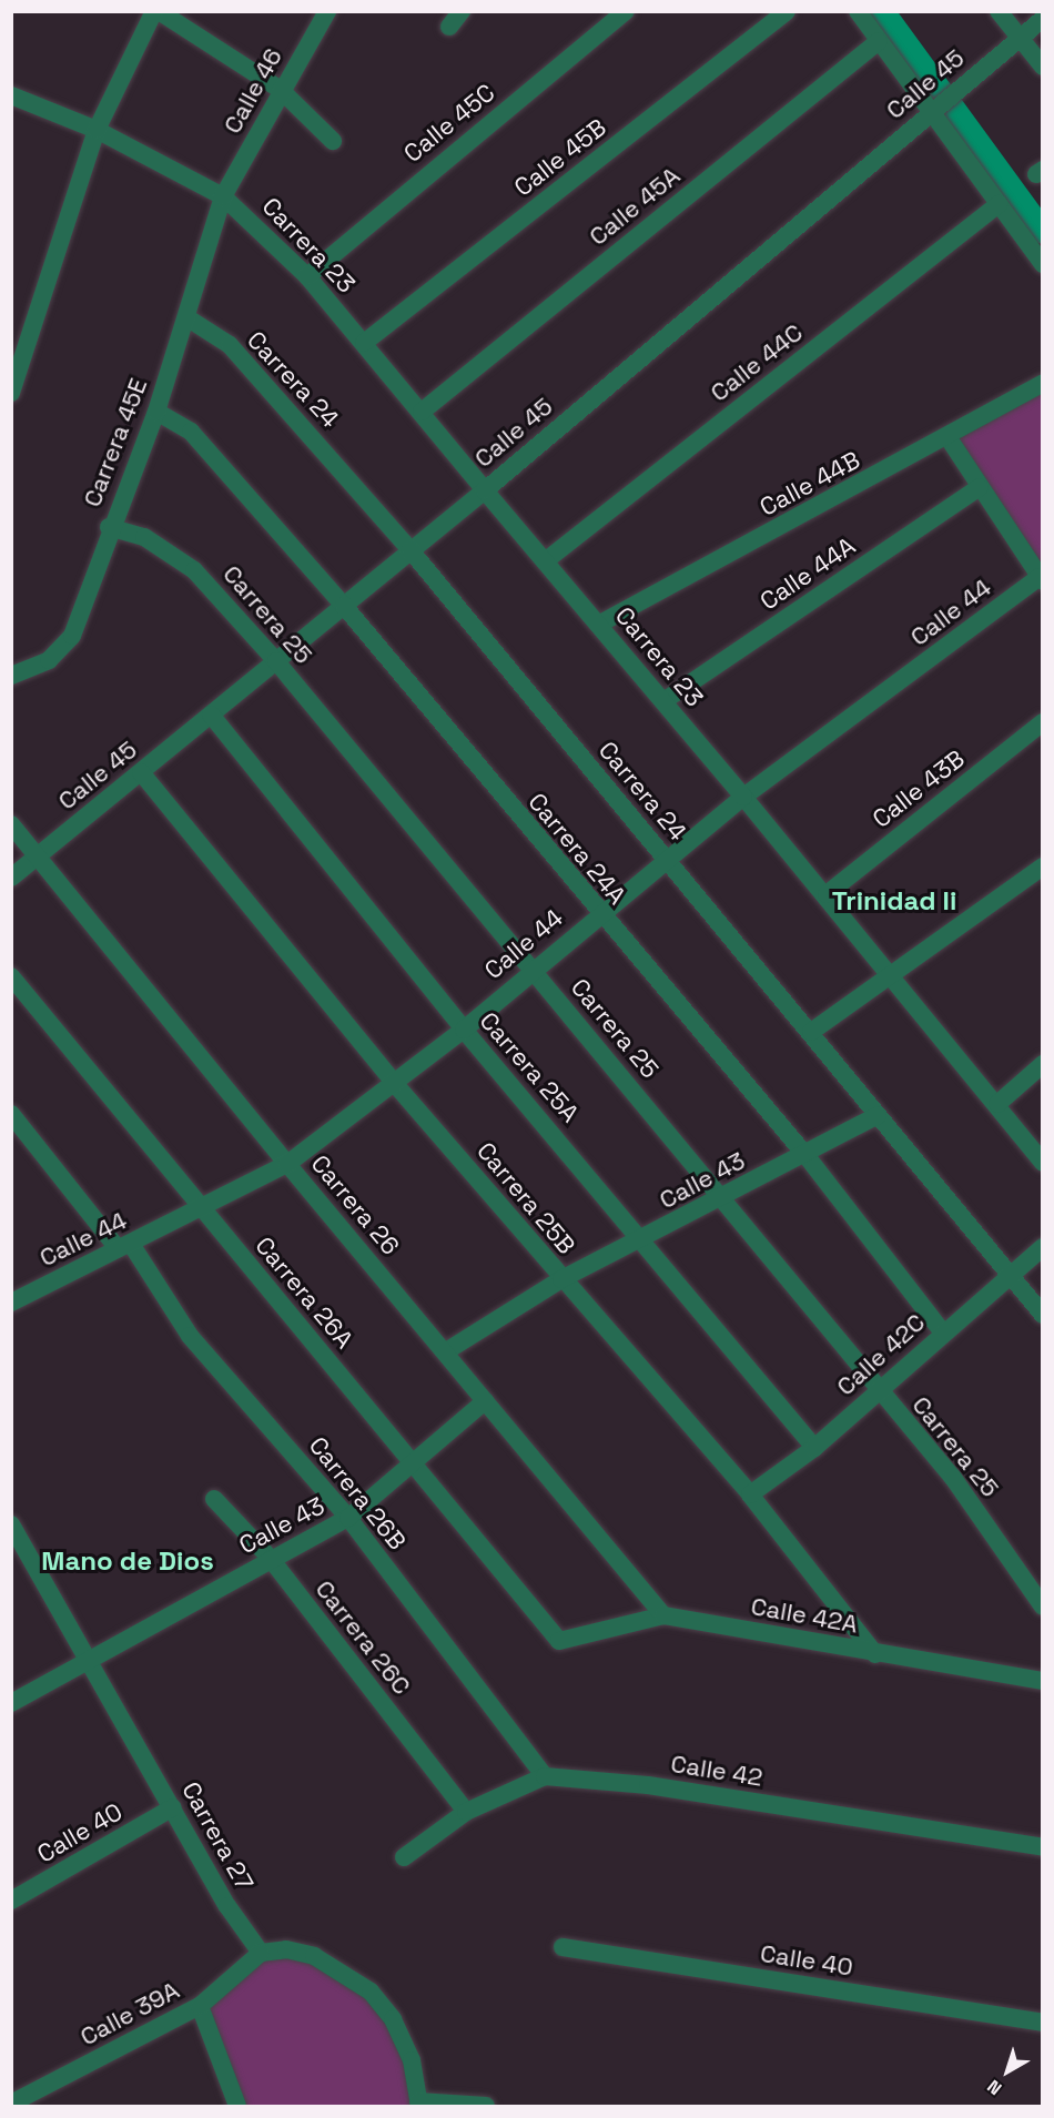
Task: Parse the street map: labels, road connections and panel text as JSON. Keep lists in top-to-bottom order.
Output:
{
  "streets": {
    "street": [
      "Calle 45",
      "Calle 46",
      "Calle 45C",
      "Calle 45B",
      "Calle 45A",
      "Carrera 23",
      "Calle 44C",
      "Carrera 24",
      "Carrera 45E",
      "Calle 44B",
      "Calle 44A",
      "Calle 44",
      "Carrera 25",
      "Calle 43B",
      "Carrera 24A",
      "Carrera 25A",
      "Calle 43",
      "Carrera 25B",
      "Carrera 26",
      "Carrera 26A",
      "Calle 42C",
      "Carrera 26B",
      "Calle 42A",
      "Carrera 26C",
      "Calle 42",
      "Calle 40",
      "Carrera 27",
      "Calle 39A"
    ]
  },
  "crossings": [
    ["Calle 45", "Carrera 23"],
    ["Calle 45", "Carrera 24"],
    ["Calle 45", "Carrera 25"],
    ["Calle 45", "Carrera 24A"],
    ["Calle 45", "Carrera 25A"],
    ["Calle 45", "Carrera 25B"],
    ["Calle 45", "Carrera 26"],
    ["Calle 46", "Carrera 23"],
    ["Calle 46", "Carrera 45E"],
    ["Calle 45C", "Carrera 23"],
    ["Calle 45B", "Carrera 23"],
    ["Calle 45A", "Carrera 23"],
    ["Carrera 23", "Calle 44C"],
    ["Carrera 23", "Carrera 45E"],
    ["Carrera 23", "Calle 44B"],
    ["Carrera 23", "Calle 44A"],
    ["Carrera 23", "Calle 44"],
    ["Carrera 23", "Calle 43B"],
    ["Carrera 24", "Carrera 45E"],
    ["Carrera 24", "Calle 44"],
    ["Carrera 24", "Calle 43"],
    ["Carrera 24", "Calle 42C"],
    ["Carrera 45E", "Carrera 25"],
    ["Carrera 45E", "Carrera 24A"],
    ["Calle 44", "Carrera 25"],
    ["Calle 44", "Carrera 24A"],
    ["Calle 44", "Carrera 25A"],
    ["Calle 44", "Carrera 25B"],
    ["Calle 44", "Carrera 26"],
    ["Calle 44", "Carrera 26A"],
    ["Calle 44", "Carrera 26B"],
    ["Carrera 25", "Calle 43"],
    ["Carrera 25", "Calle 42C"],
    ["Carrera 24A", "Calle 43"],
    ["Carrera 24A", "Calle 42C"],
    ["Carrera 25A", "Calle 43"],
    ["Carrera 25A", "Calle 42C"],
    ["Calle 43", "Carrera 25B"],
    ["Calle 43", "Carrera 26"],
    ["Calle 43", "Carrera 26A"],
    ["Calle 43", "Carrera 26B"],
    ["Calle 43", "Carrera 26C"],
    ["Calle 43", "Carrera 27"],
    ["Carrera 25B", "Calle 42C"],
    ["Carrera 25B", "Calle 42A"],
    ["Carrera 26", "Calle 42A"],
    ["Carrera 26A", "Calle 42A"],
    ["Carrera 26B", "Calle 42"],
    ["Carrera 26C", "Calle 42"],
    ["Calle 40", "Carrera 27"],
    ["Carrera 27", "Calle 39A"]
  ],
  "districts": ["Trinidad Ii", "Mano de Dios"],
  "north": "bottom left"
}
